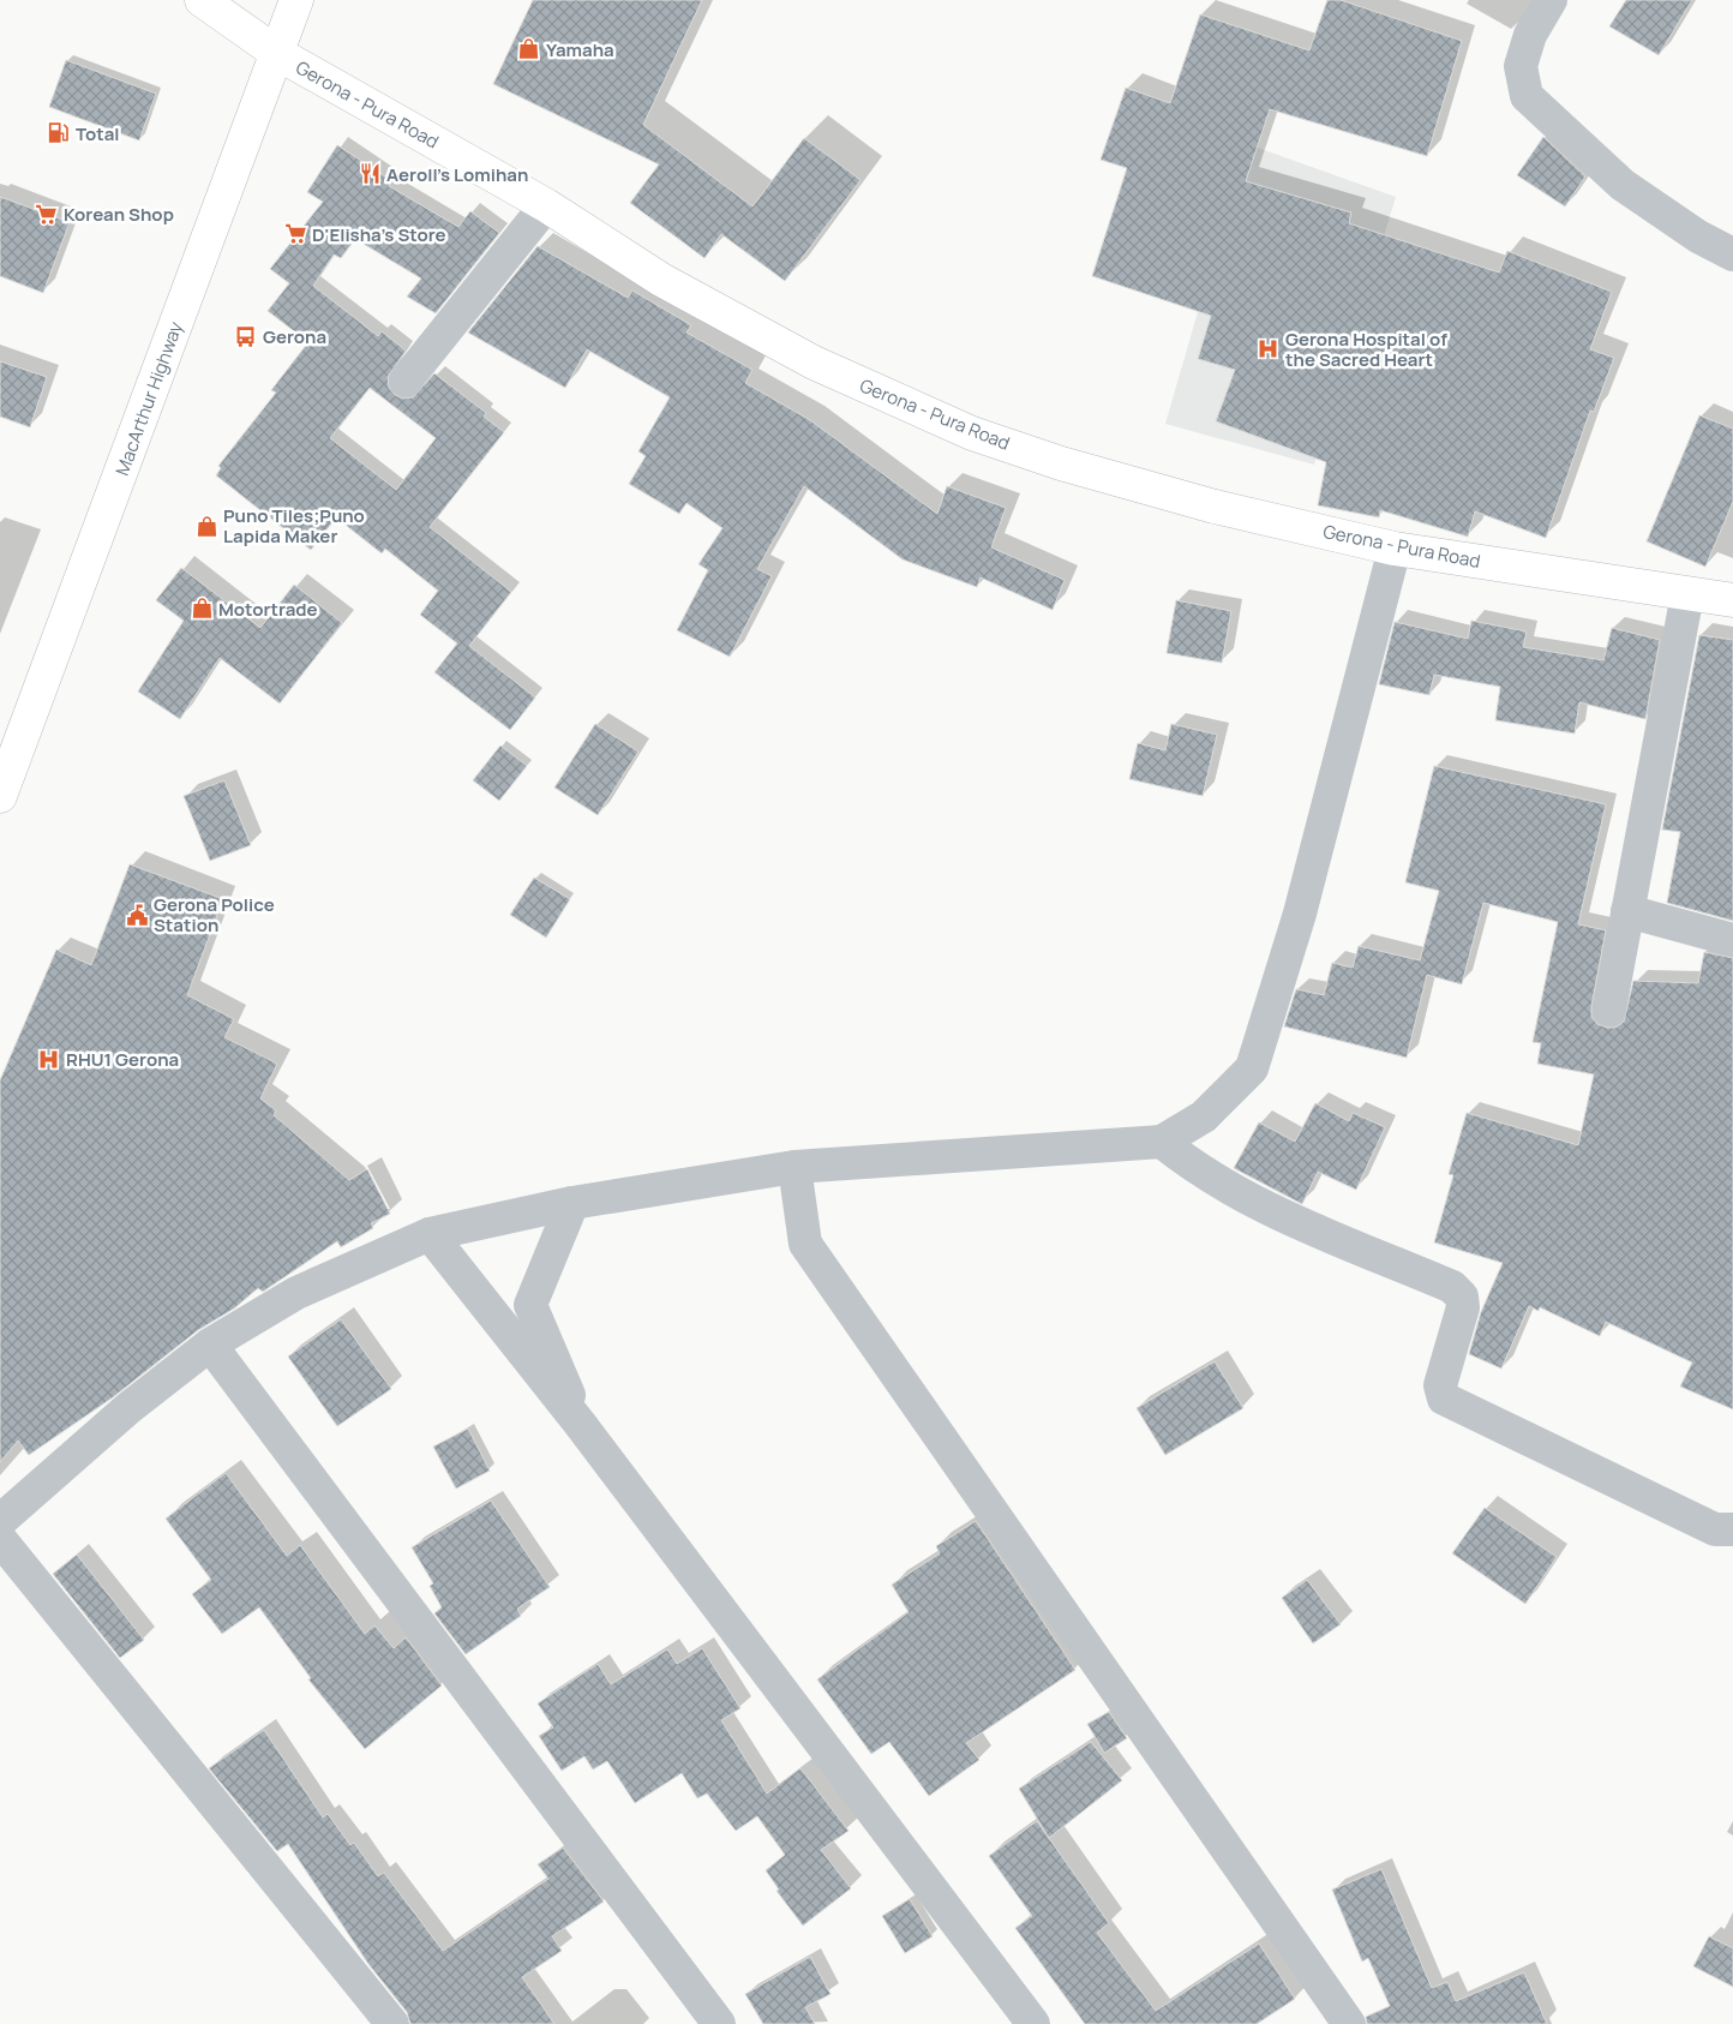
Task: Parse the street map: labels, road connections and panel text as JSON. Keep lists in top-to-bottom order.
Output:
{
  "streets": {
    "main road": ["Gerona - Pura Road", "MacArthur Highway"]
  },
  "crossings": [
    ["Gerona - Pura Road", "MacArthur Highway"]
  ],
  "places": {
    "shop": ["Yamaha", "Puno Tiles;Puno Lapida Maker", "Motortrade"],
    "fuel station": ["Total"],
    "restaurant": ["Aeroll's Lomihan"],
    "supermarket": ["Korean Shop", "D'Elisha's Store"],
    "bus stop": ["Gerona"],
    "hospital": ["Gerona Hospital of the Sacred Heart", "RHU1 Gerona"],
    "public building": ["Gerona Police Station"]
  }
}
